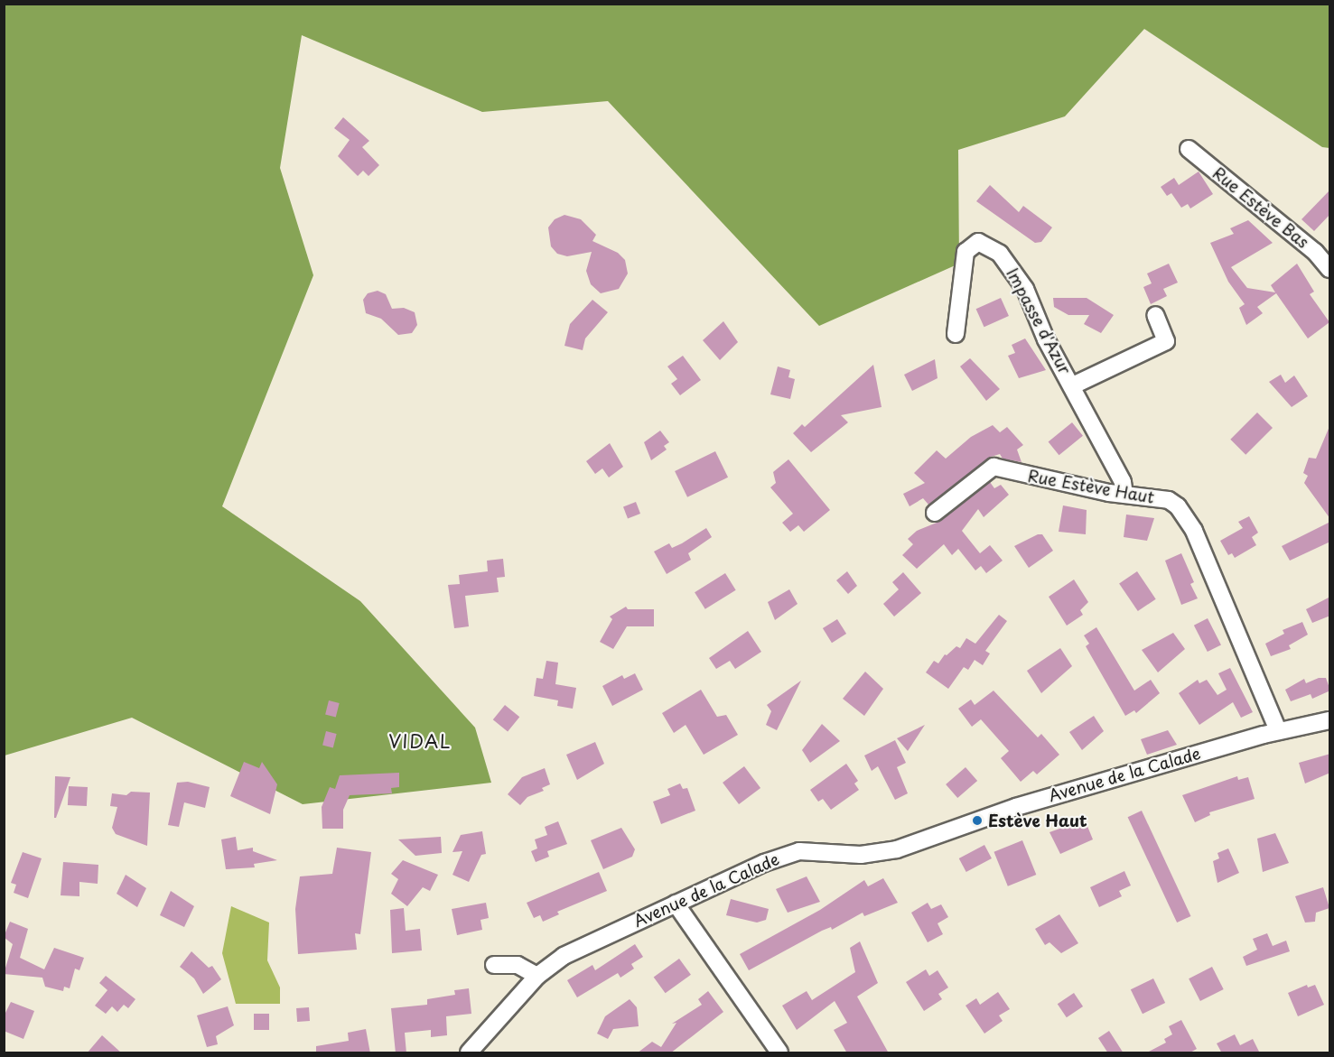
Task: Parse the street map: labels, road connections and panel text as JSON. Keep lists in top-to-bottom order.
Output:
{
  "streets": {
    "street": [
      "Rue Estève Bas",
      "Impasse d'Azur",
      "Rue Estève Haut",
      "Avenue de la Calade"
    ]
  },
  "crossings": [
    ["Impasse d'Azur", "Rue Estève Haut"],
    ["Rue Estève Haut", "Avenue de la Calade"]
  ],
  "districts": ["VIDAL"],
  "places": ["Estève Haut"]
}
